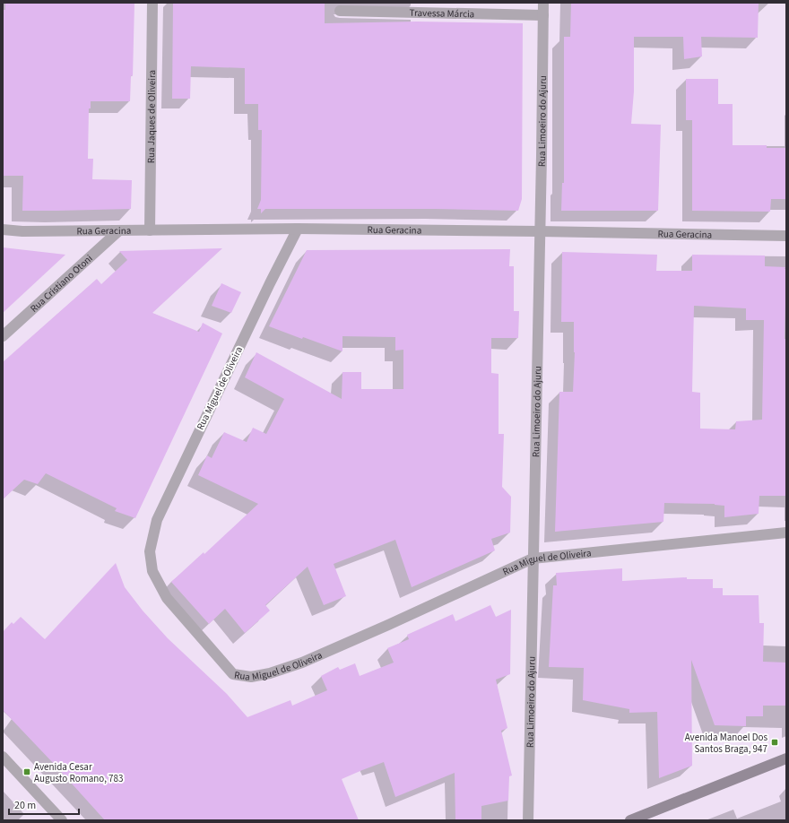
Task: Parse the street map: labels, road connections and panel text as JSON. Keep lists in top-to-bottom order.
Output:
{
  "streets": {
    "street": [
      "Travessa Márcia",
      "Rua Jaques de Oliveira",
      "Rua Limoeiro do Ajuru",
      "Rua Geracina",
      "Rua Cristiano Otoni",
      "Rua Miguel de Oliveira"
    ]
  },
  "crossings": [
    ["Travessa Márcia", "Rua Limoeiro do Ajuru"],
    ["Rua Jaques de Oliveira", "Rua Geracina"],
    ["Rua Limoeiro do Ajuru", "Rua Geracina"],
    ["Rua Limoeiro do Ajuru", "Rua Miguel de Oliveira"],
    ["Rua Geracina", "Rua Cristiano Otoni"],
    ["Rua Geracina", "Rua Miguel de Oliveira"]
  ],
  "places": {
    "transit": ["Avenida Manoel Dos Santos Braga, 947", "Avenida Cesar Augusto Romano, 783"]
  },
  "scale_bar": "20 m"
}
